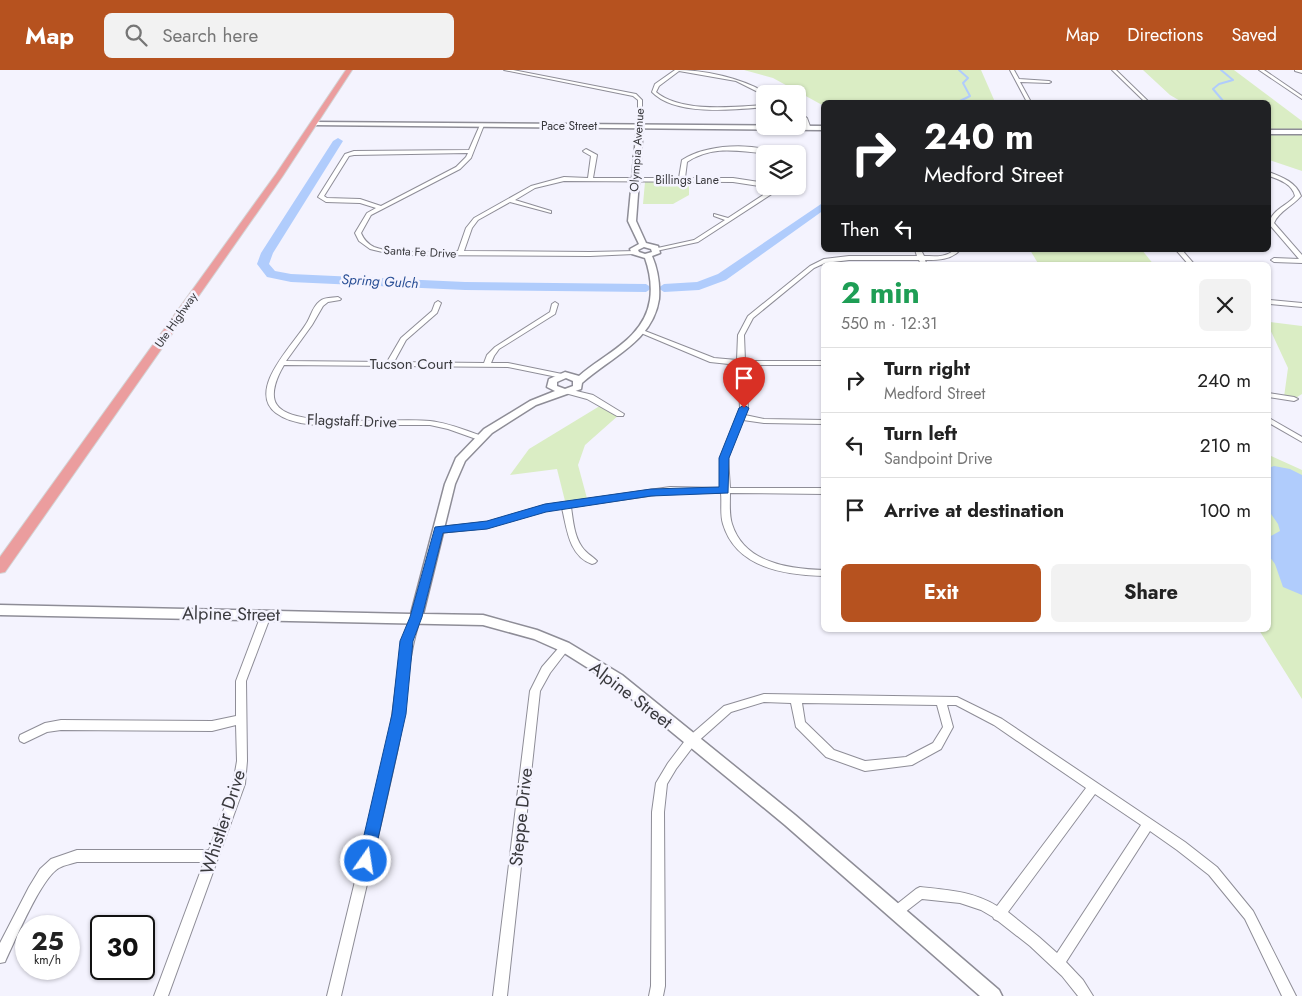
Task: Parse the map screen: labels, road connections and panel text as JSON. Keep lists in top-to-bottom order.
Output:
{
  "streets": {
    "main road": ["Pace Street", "Ute Highway"],
    "street": [
      "Olympia Avenue",
      "Billings Lane",
      "Santa Fe Drive",
      "Tucson Court",
      "Flagstaff Drive",
      "Alpine Street",
      "Steppe Drive",
      "Whistler Drive"
    ]
  },
  "crossings": [
    ["Pace Street", "Olympia Avenue"],
    ["Pace Street", "Santa Fe Drive"],
    ["Pace Street", "Ute Highway"],
    ["Olympia Avenue", "Billings Lane"],
    ["Billings Lane", "Santa Fe Drive"],
    ["Tucson Court", "Flagstaff Drive"],
    ["Alpine Street", "Steppe Drive"],
    ["Alpine Street", "Whistler Drive"]
  ],
  "water": ["Spring Gulch"],
  "page": {
    "header": "Map",
    "search": "Search here",
    "nav": ["Map", "Directions", "Saved"],
    "turn": ["240 m", "Medford Street"],
    "then": "Then",
    "heading": ["2 min", "550 m · 12:31"],
    "list": [
      {
        "name": "Turn right",
        "note": "Medford Street",
        "value": "240 m"
      },
      {
        "name": "Turn left",
        "note": "Sandpoint Drive",
        "value": "210 m"
      },
      {
        "name": "Arrive at destination",
        "value": "100 m"
      }
    ],
    "buttons": ["Exit", "Share"],
    "speed": "25 km/h",
    "limit": "30"
  }
}
